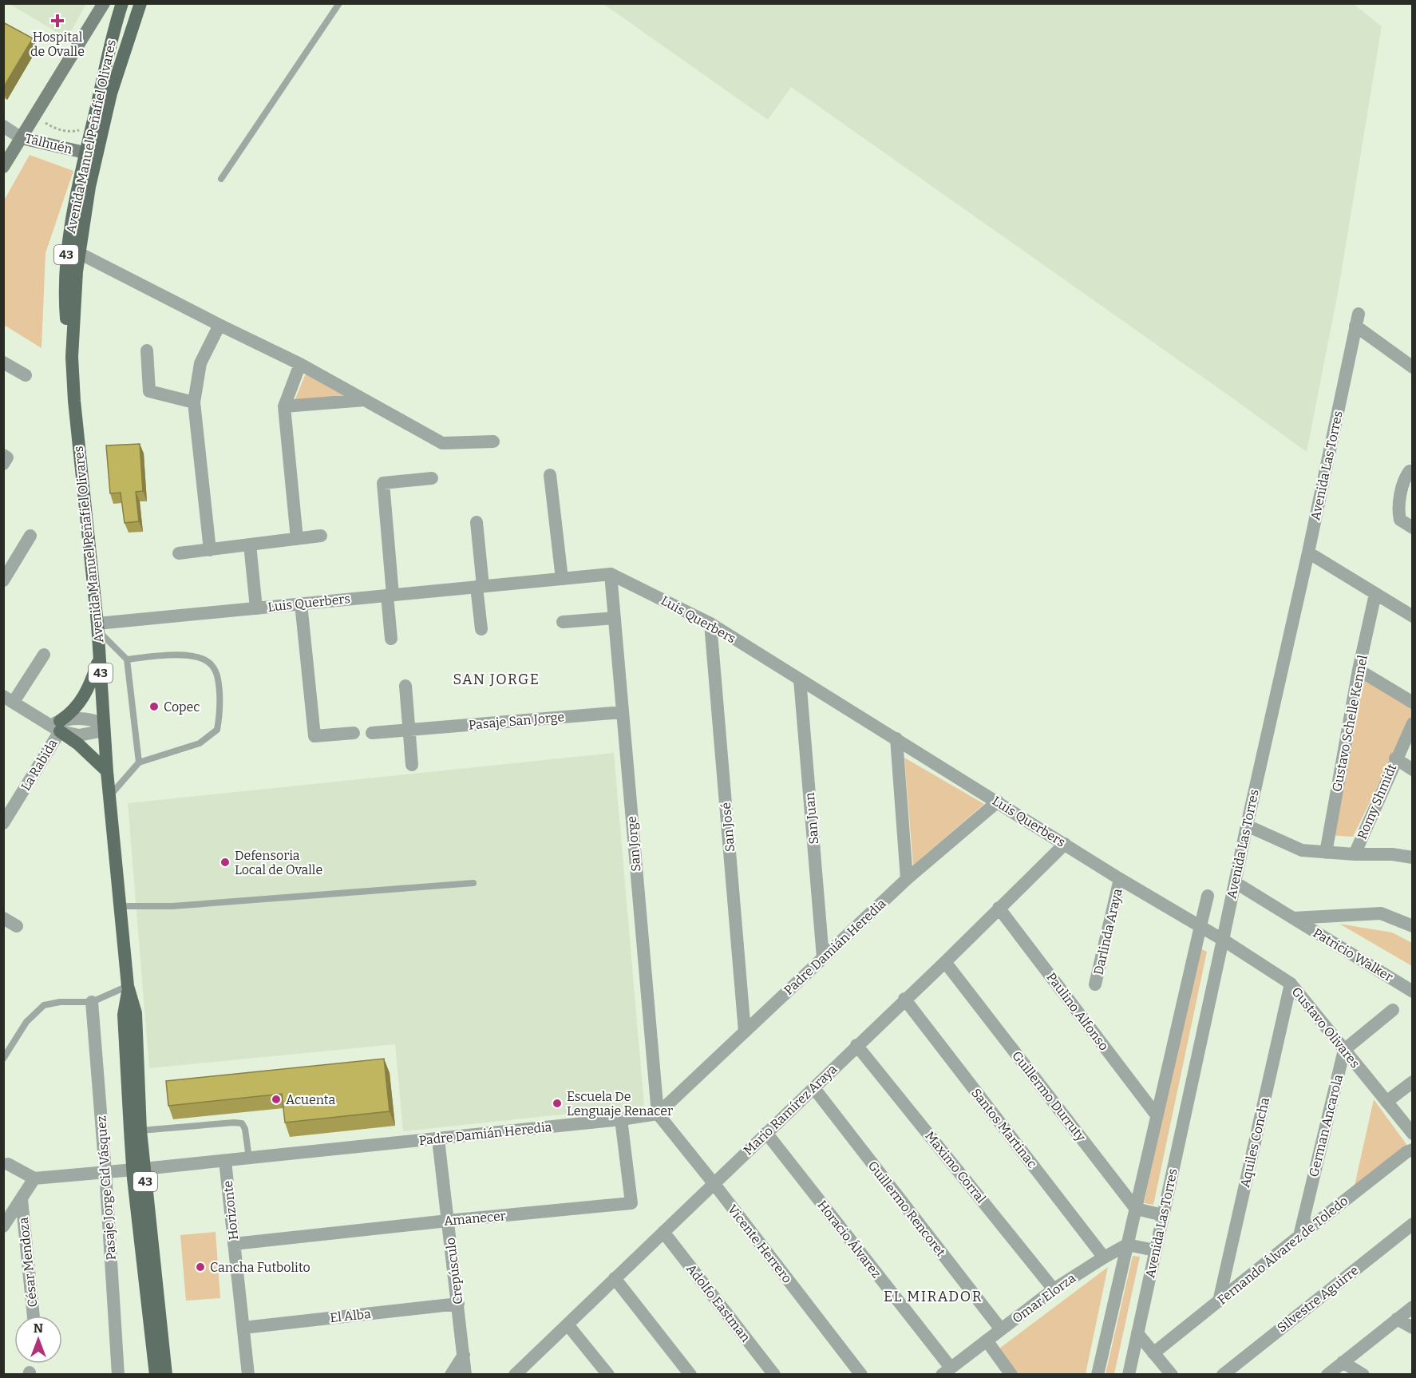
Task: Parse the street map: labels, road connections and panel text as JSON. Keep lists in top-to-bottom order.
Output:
{
  "streets": {
    "main road": ["Avenida Manuel Peñafiel Olivares", "Talhuén", "43"],
    "street": [
      "Avenida Las Torres",
      "Luis Querbers",
      "Pasaje San Jorge",
      "Gustavo Schelle Kennel",
      "La Rabida",
      "Romy Shmidt",
      "San Juan",
      "San José",
      "San Jorge",
      "Darlinda Araya",
      "Padre Damián Heredia",
      "Patricio Walker",
      "Paulino Alfonso",
      "Gustavo Olivares",
      "Guillermo Durruty",
      "Mario Ramírez Araya",
      "German Ancarola",
      "Santos Martinac",
      "Aquiles Concha",
      "Maximo Corral",
      "Pasaje Jorge Cid Vásquez",
      "Guillermo Rencoret",
      "Horizonte",
      "Amanecer",
      "Horacio Álvarez",
      "Vicente Herrero",
      "Fernando Álvarez de Toledo",
      "César Mendoza",
      "Crepúsculo",
      "Omar Elorza",
      "Silvestre Aguirre",
      "Adolfo Eastman",
      "El Alba"
    ]
  },
  "crossings": [
    ["Avenida Manuel Peñafiel Olivares", "Talhuén"],
    ["Avenida Manuel Peñafiel Olivares", "Luis Querbers"],
    ["Avenida Manuel Peñafiel Olivares", "Padre Damián Heredia"],
    ["Avenida Las Torres", "Luis Querbers"],
    ["Avenida Las Torres", "Patricio Walker"],
    ["Avenida Las Torres", "Paulino Alfonso"],
    ["Avenida Las Torres", "Gustavo Olivares"],
    ["Avenida Las Torres", "Guillermo Durruty"],
    ["Avenida Las Torres", "Omar Elorza"],
    ["Luis Querbers", "San Juan"],
    ["Luis Querbers", "San José"],
    ["Luis Querbers", "San Jorge"],
    ["Luis Querbers", "Darlinda Araya"],
    ["Luis Querbers", "Padre Damián Heredia"],
    ["Luis Querbers", "Gustavo Olivares"],
    ["Luis Querbers", "Mario Ramírez Araya"],
    ["Pasaje San Jorge", "San Jorge"],
    ["San Juan", "Padre Damián Heredia"],
    ["San José", "Padre Damián Heredia"],
    ["San Jorge", "Padre Damián Heredia"],
    ["San Jorge", "Vicente Herrero"],
    ["Padre Damián Heredia", "Pasaje Jorge Cid Vásquez"],
    ["Padre Damián Heredia", "Horizonte"],
    ["Padre Damián Heredia", "Amanecer"],
    ["Padre Damián Heredia", "Vicente Herrero"],
    ["Padre Damián Heredia", "Crepúsculo"],
    ["Paulino Alfonso", "Mario Ramírez Araya"],
    ["Gustavo Olivares", "German Ancarola"],
    ["Gustavo Olivares", "Aquiles Concha"],
    ["Guillermo Durruty", "Mario Ramírez Araya"],
    ["Mario Ramírez Araya", "Santos Martinac"],
    ["Mario Ramírez Araya", "Maximo Corral"],
    ["Mario Ramírez Araya", "Guillermo Rencoret"],
    ["Mario Ramírez Araya", "Horacio Álvarez"],
    ["Mario Ramírez Araya", "Vicente Herrero"],
    ["Mario Ramírez Araya", "Adolfo Eastman"],
    ["German Ancarola", "Fernando Álvarez de Toledo"],
    ["Santos Martinac", "Omar Elorza"],
    ["Aquiles Concha", "Fernando Álvarez de Toledo"],
    ["Maximo Corral", "Omar Elorza"],
    ["Guillermo Rencoret", "Omar Elorza"],
    ["Horizonte", "Amanecer"],
    ["Horizonte", "El Alba"],
    ["Amanecer", "Crepúsculo"],
    ["Horacio Álvarez", "Omar Elorza"],
    ["Crepúsculo", "El Alba"]
  ],
  "districts": ["SAN JORGE", "EL MIRADOR"],
  "places": {
    "health": ["Hospital de Ovalle"],
    "other": [
      "Copec",
      "Defensoria Local de Ovalle",
      "Acuenta",
      "Escuela De Lenguaje Renacer",
      "Cancha Futbolito"
    ]
  },
  "north": "top"
}
